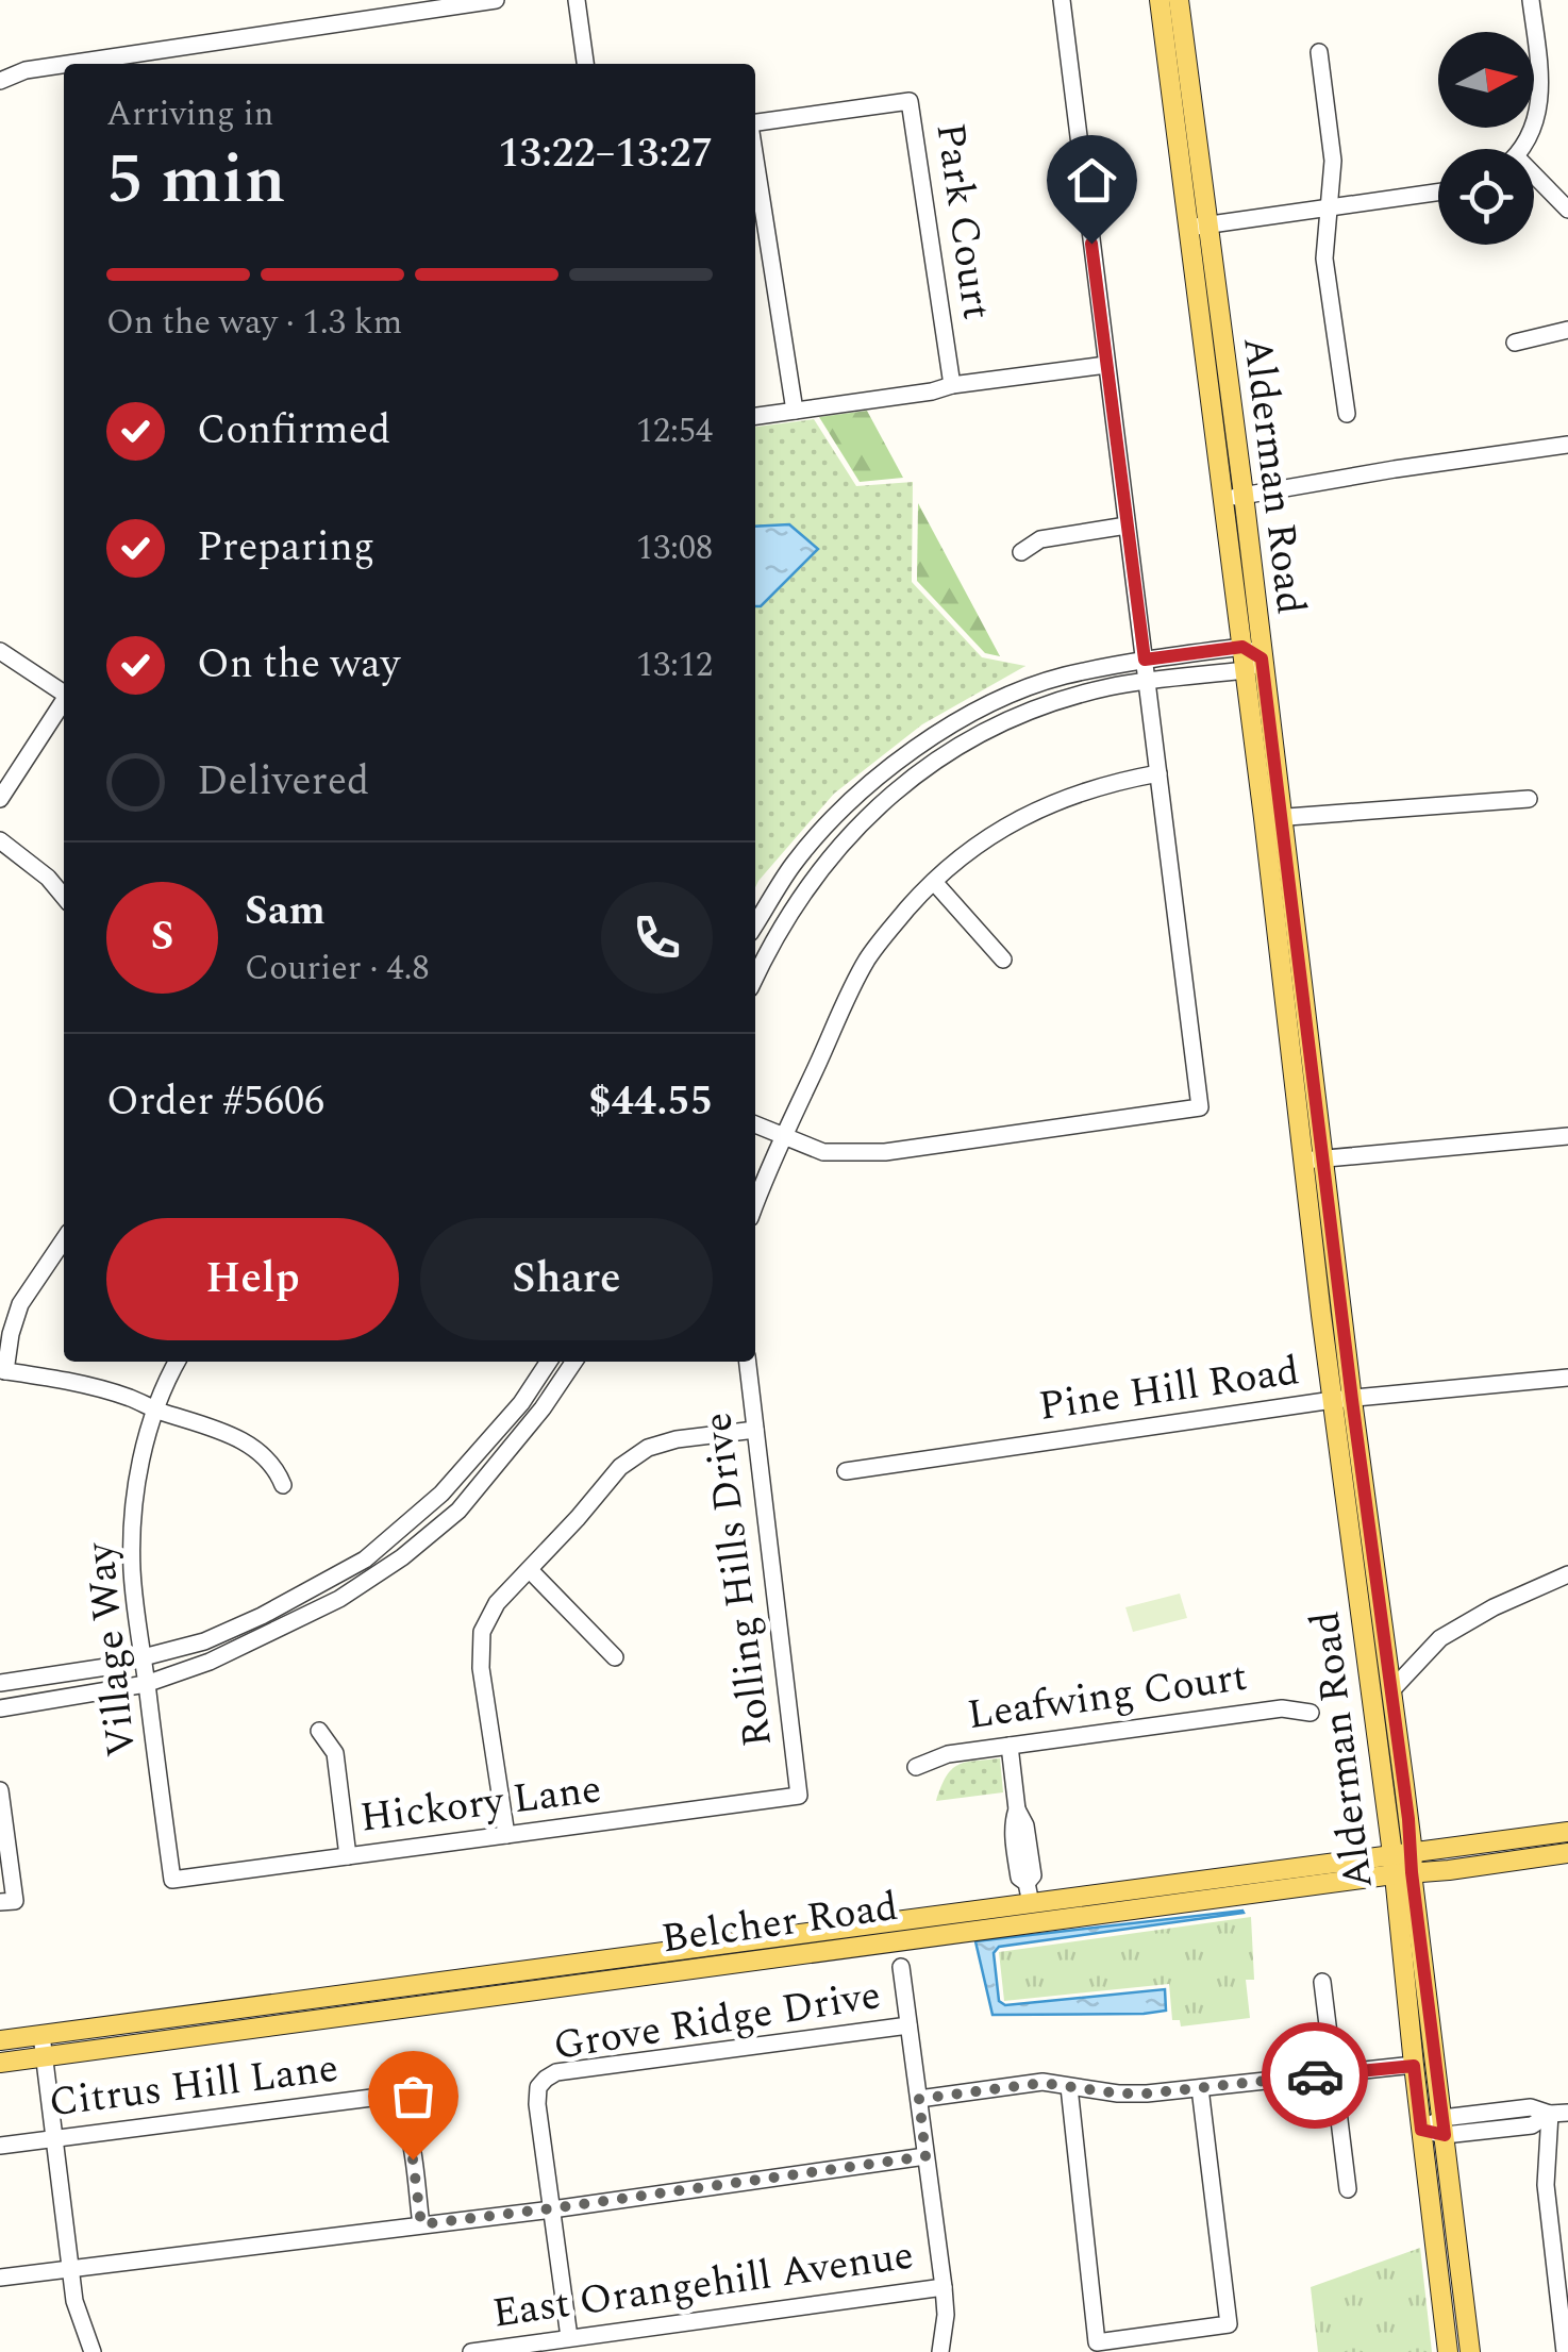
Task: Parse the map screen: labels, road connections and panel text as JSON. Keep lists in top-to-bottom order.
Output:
{
  "streets": {
    "main road": ["Alderman Road", "Belcher Road"],
    "street": [
      "Park Court",
      "Pine Hill Road",
      "Rolling Hills Drive",
      "Village Way",
      "Leafwing Court",
      "Hickory Lane",
      "Grove Ridge Drive",
      "Citrus Hill Lane",
      "East Orangehill Avenue"
    ]
  },
  "crossings": [
    ["Alderman Road", "Pine Hill Road"],
    ["Alderman Road", "Belcher Road"],
    ["Rolling Hills Drive", "Hickory Lane"],
    ["Village Way", "Hickory Lane"]
  ],
  "north": "right",
  "page": {
    "heading": ["5 min", "Arriving in", "13:22–13:27"],
    "panel": [
      "Sam",
      "Courier · 4.8",
      "Order #5606",
      "$44.55"
    ],
    "bar": "On the way · 1.3 km",
    "list": [
      ["Confirmed", "12:54"],
      ["Preparing", "13:08"],
      ["On the way", "13:12"],
      "Delivered"
    ],
    "round": "S",
    "buttons": ["Help", "Share"]
  }
}
